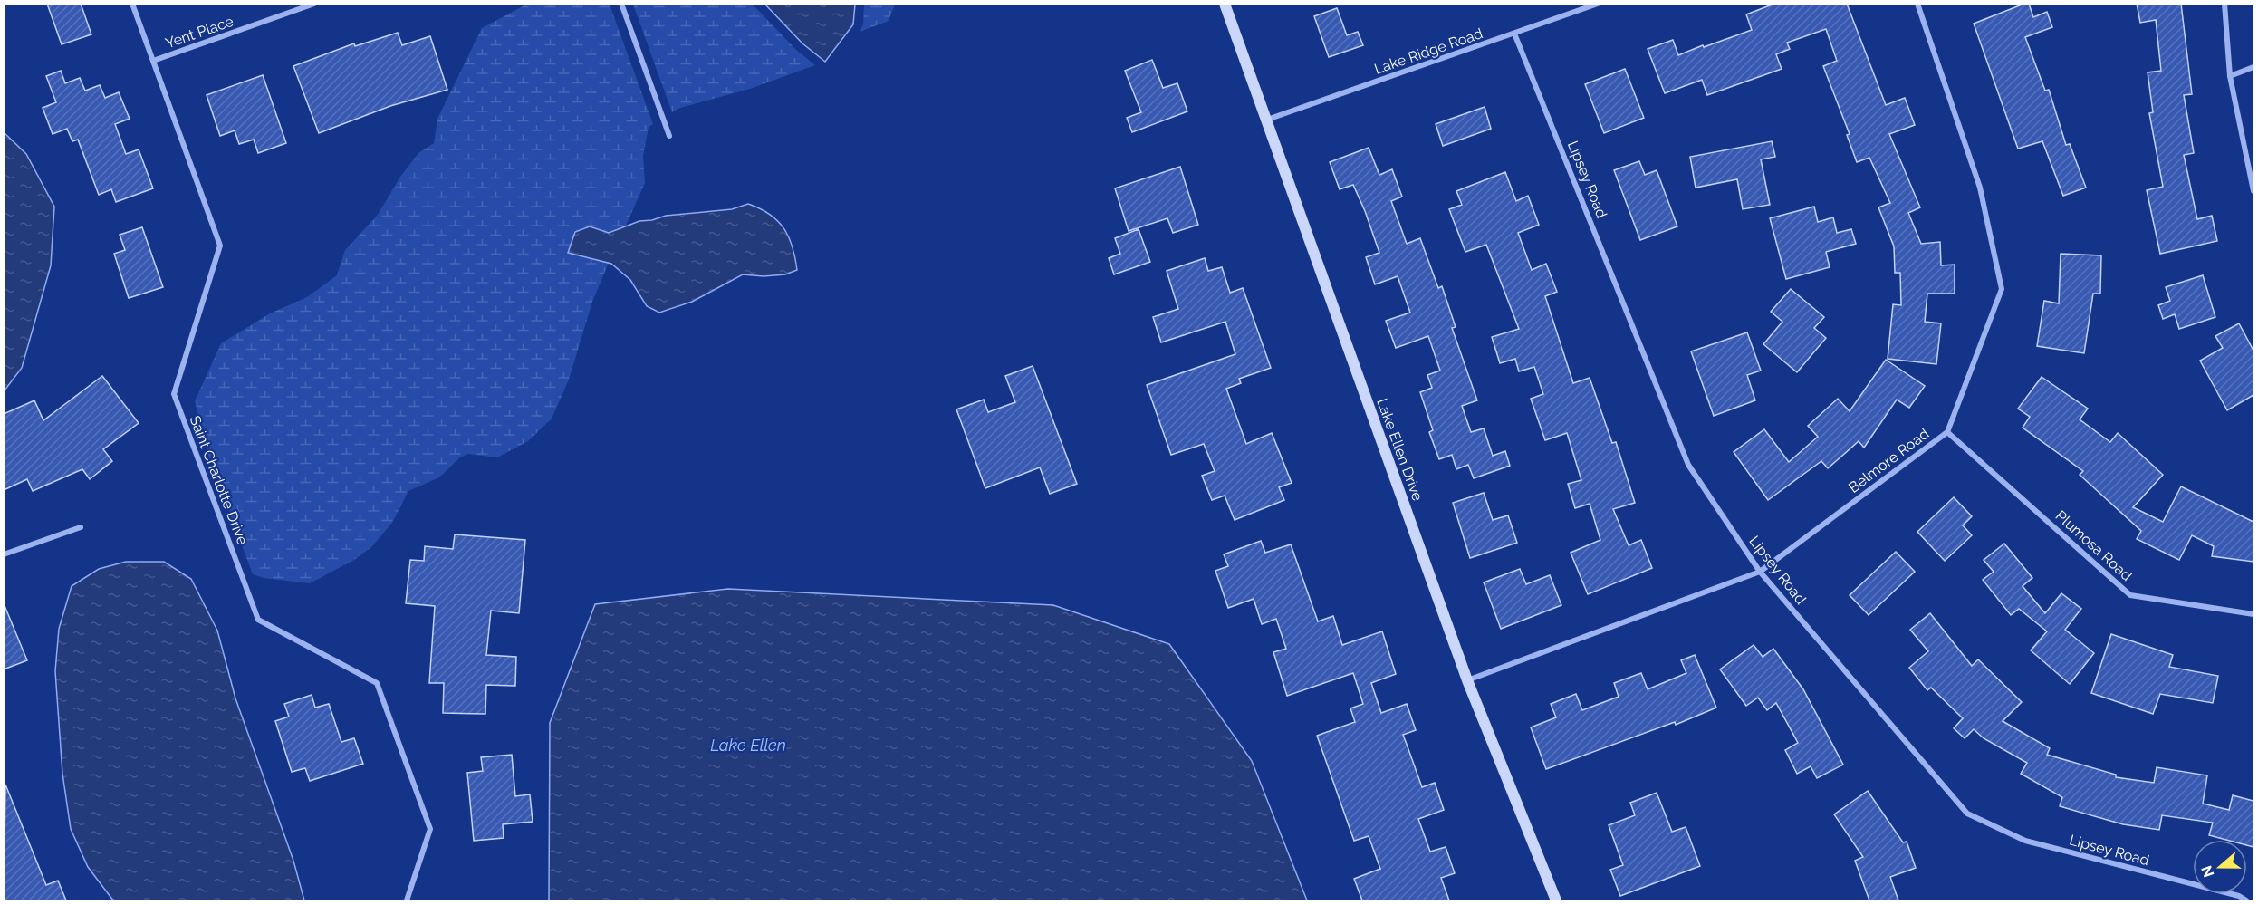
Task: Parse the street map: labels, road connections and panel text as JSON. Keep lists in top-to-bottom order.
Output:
{
  "streets": {
    "street": [
      "Yent Place",
      "Lake Ridge Road",
      "Lipsey Road",
      "Lake Ellen Drive",
      "Belmore Road",
      "Saint Charlotte Drive",
      "Plumosa Road"
    ]
  },
  "crossings": [
    ["Yent Place", "Saint Charlotte Drive"],
    ["Lake Ridge Road", "Lipsey Road"],
    ["Lake Ridge Road", "Lake Ellen Drive"],
    ["Lipsey Road", "Belmore Road"],
    ["Lake Ellen Drive", "Belmore Road"],
    ["Belmore Road", "Plumosa Road"]
  ],
  "water": ["Lake Ellen"],
  "north": "left"
}
